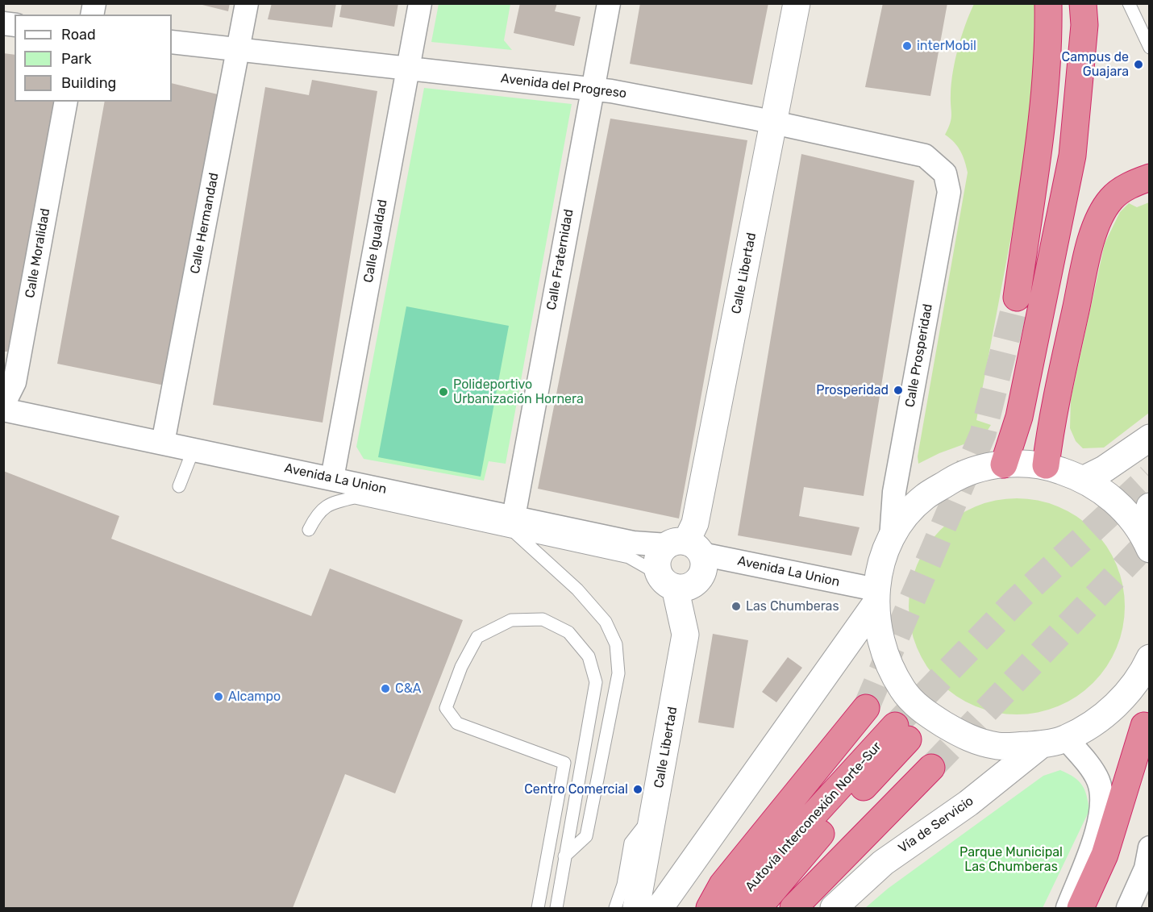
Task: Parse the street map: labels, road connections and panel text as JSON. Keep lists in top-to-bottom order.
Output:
{
  "streets": {
    "highway": ["Autovía Interconexión Norte-Sur"],
    "street": [
      "Avenida del Progreso",
      "Calle Hermandad",
      "Calle Igualdad",
      "Calle Moralidad",
      "Calle Fraternidad",
      "Calle Libertad",
      "Calle Prosperidad",
      "Avenida La Union",
      "Vía de Servicio"
    ]
  },
  "crossings": [
    ["Avenida del Progreso", "Calle Hermandad"],
    ["Avenida del Progreso", "Calle Igualdad"],
    ["Avenida del Progreso", "Calle Fraternidad"],
    ["Avenida del Progreso", "Calle Libertad"],
    ["Avenida del Progreso", "Calle Prosperidad"],
    ["Calle Hermandad", "Avenida La Union"],
    ["Calle Igualdad", "Avenida La Union"],
    ["Calle Fraternidad", "Avenida La Union"],
    ["Calle Libertad", "Avenida La Union"]
  ],
  "parks": ["Parque Municipal Las Chumberas"],
  "places": [
    "interMobil",
    "Campus de Guajara",
    "Prosperidad",
    "Polideportivo Urbanización Hornera",
    "Las Chumberas",
    "C&A",
    "Alcampo",
    "Centro Comercial"
  ],
  "legend": ["Road", "Park", "Building"]
}
